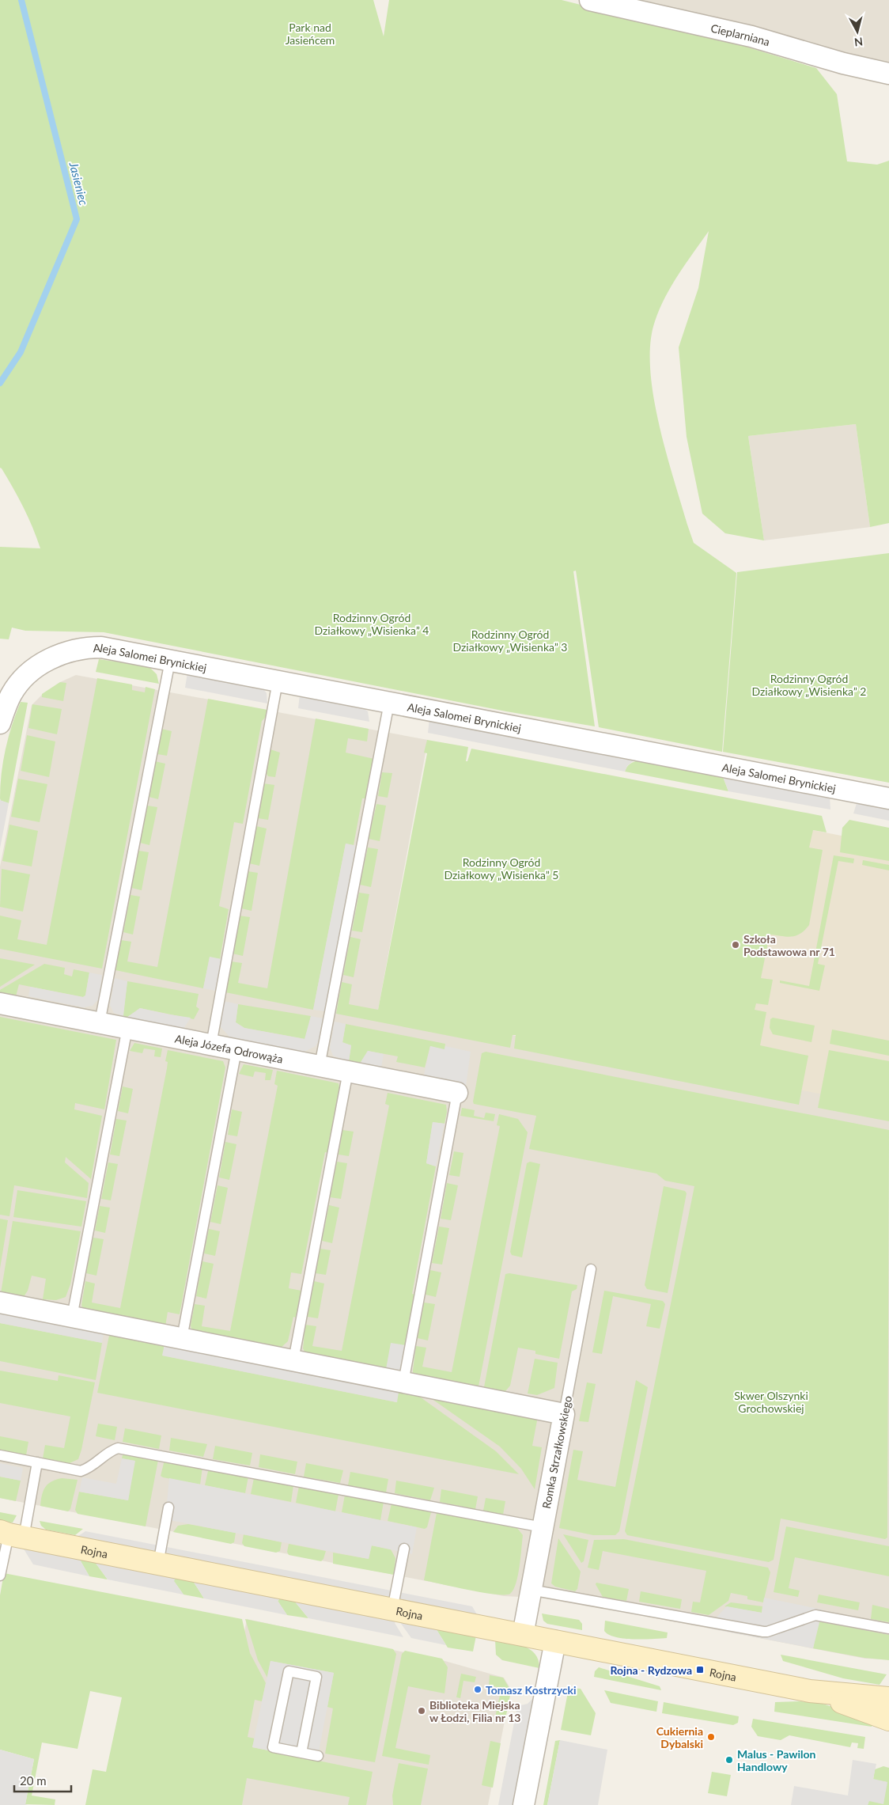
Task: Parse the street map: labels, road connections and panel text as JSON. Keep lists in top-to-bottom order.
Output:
{
  "streets": {
    "street": [
      "Cieplarniana",
      "Aleja Salomei Brynickiej",
      "Aleja Józefa Odrowąża",
      "Romka Strzałkowskiego",
      "Rojna"
    ]
  },
  "crossings": [
    ["Romka Strzałkowskiego", "Rojna"]
  ],
  "water": ["Jasieniec"],
  "parks": [
    "Park nad Jasieńcem",
    "Rodzinny Ogród Działkowy „Wisienka” 4",
    "Rodzinny Ogród Działkowy „Wisienka” 3",
    "Rodzinny Ogród Działkowy „Wisienka” 2",
    "Rodzinny Ogród Działkowy „Wisienka” 5",
    "Skwer Olszynki Grochowskiej"
  ],
  "places": {
    "other": [
      "Szkoła Podstawowa nr 71",
      "Tomasz Kostrzycki",
      "Biblioteka Miejska w Łodzi, Filia nr 13",
      "Cukiernia Dybalski",
      "Malus - Pawilon Handlowy"
    ],
    "transit": ["Rojna - Rydzowa"]
  },
  "scale_bar": "20 m",
  "north": "bottom"
}
